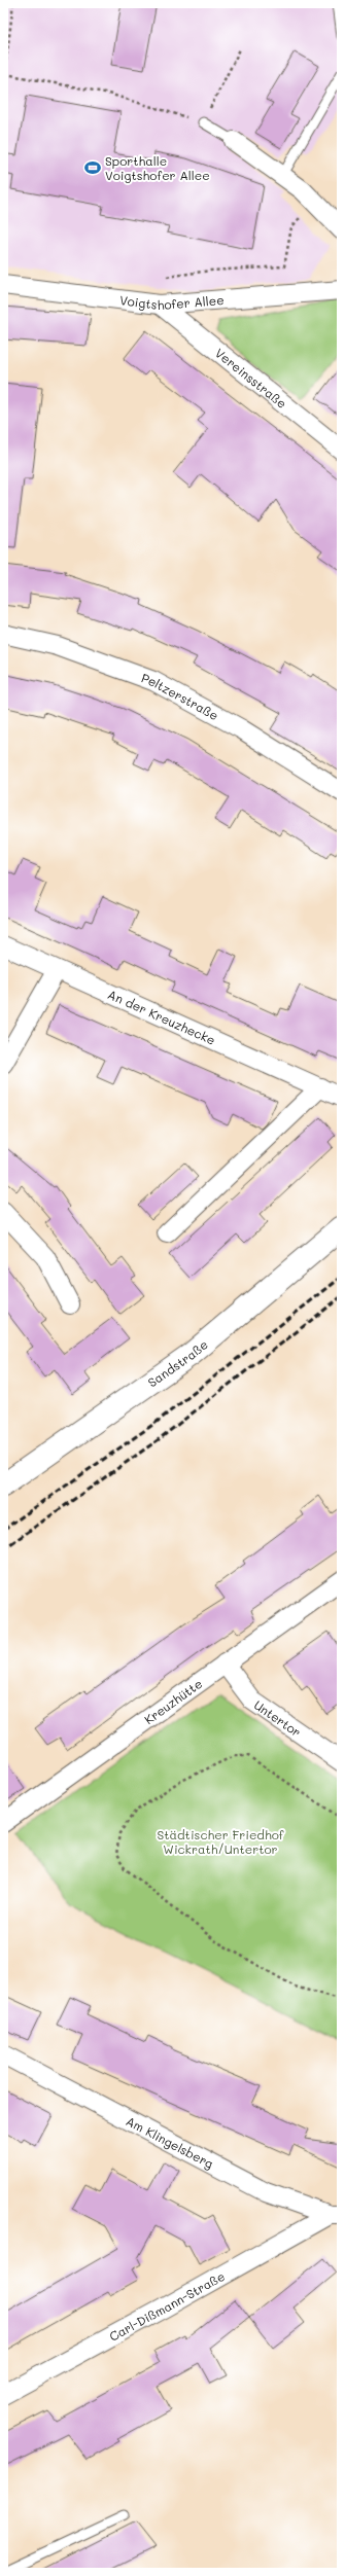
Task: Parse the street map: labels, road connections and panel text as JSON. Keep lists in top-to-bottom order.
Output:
{
  "streets": {
    "main road": ["Sandstraße"],
    "street": [
      "Voigtshofer Allee",
      "Vereinsstraße",
      "Peltzerstraße",
      "An der Kreuzhecke",
      "Kreuzhütte",
      "Untertor",
      "Am Klingelsberg",
      "Carl-Dißmann-Straße"
    ]
  },
  "crossings": [
    ["Voigtshofer Allee", "Vereinsstraße"],
    ["Kreuzhütte", "Untertor"],
    ["Am Klingelsberg", "Carl-Dißmann-Straße"]
  ],
  "parks": ["Städtischer Friedhof Wickrath/Untertor"],
  "places": {
    "sports": ["Sporthalle Voigtshofer Allee"]
  }
}
